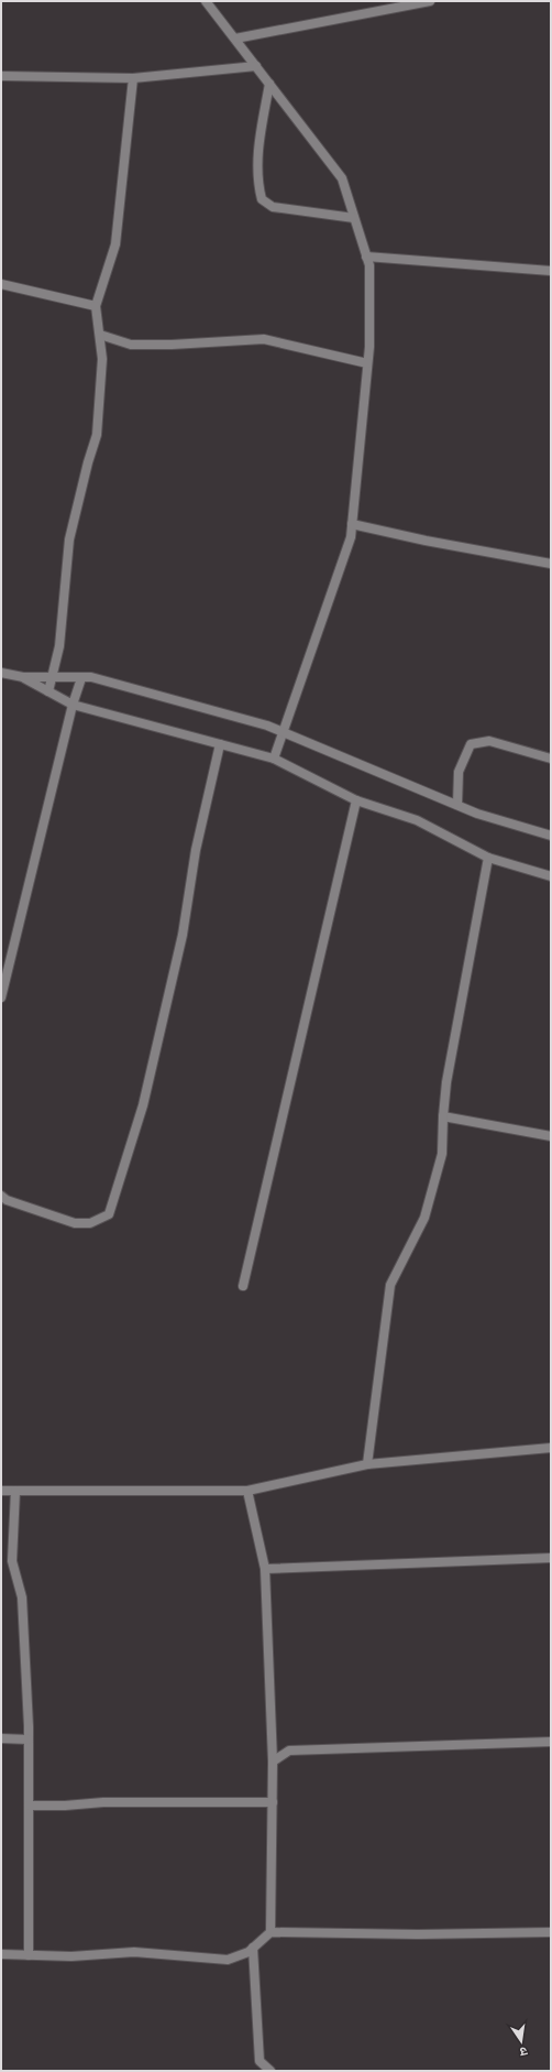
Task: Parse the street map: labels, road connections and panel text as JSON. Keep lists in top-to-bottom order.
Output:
{
  "north": "bottom"
}
